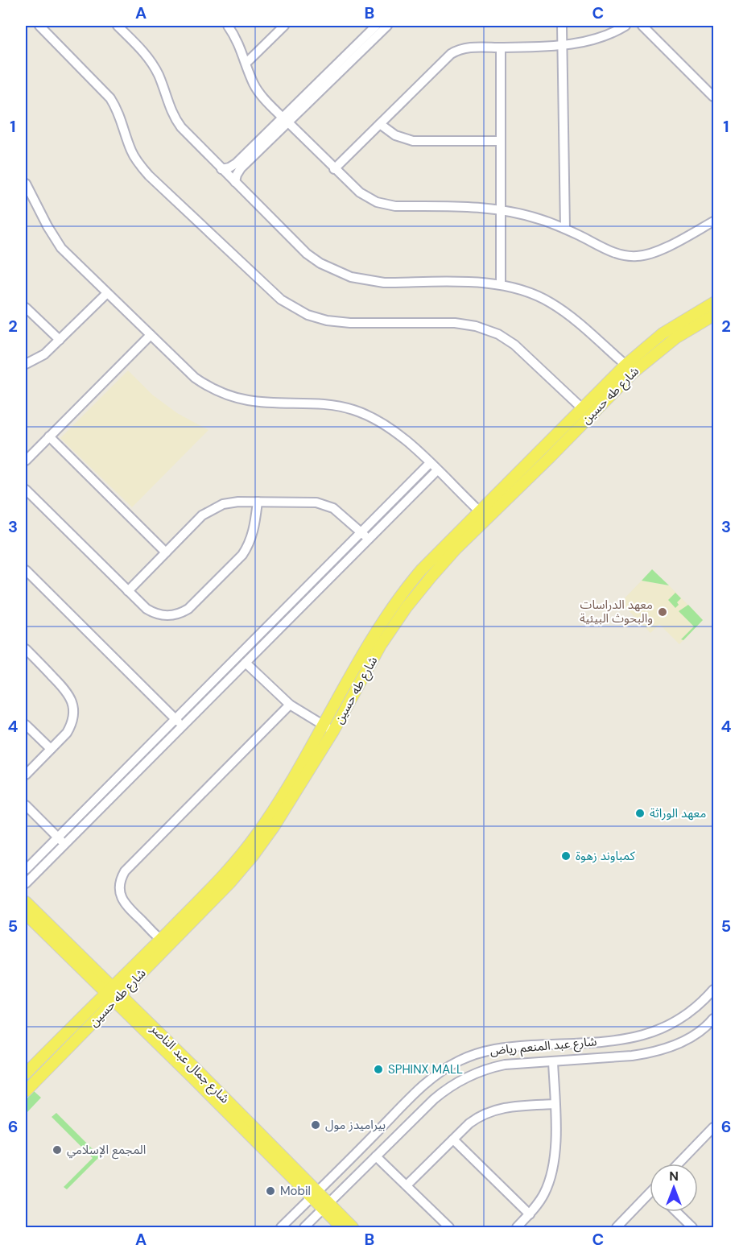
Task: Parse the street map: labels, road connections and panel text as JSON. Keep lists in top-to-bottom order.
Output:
{
  "streets": {
    "main road": ["شارع طه حسين", "شارع جمال عبد الناصر"],
    "street": ["شارع عبد المنعم رياض"]
  },
  "crossings": [
    ["شارع طه حسين", "شارع جمال عبد الناصر"],
    ["شارع عبد المنعم رياض", "شارع جمال عبد الناصر"]
  ],
  "places": [
    "معهد الدراسات والبحوث البيئية",
    "معهد الوراثة",
    "كمباوند زهوة",
    "SPHINX MALL",
    "بيراميدز مول",
    "المجمع الإسلامي",
    "Mobil"
  ],
  "north": "top",
  "grid": {
    "columns": ["A", "B", "C"],
    "rows": [
      "1",
      "2",
      "3",
      "4",
      "5",
      "6"
    ]
  }
}
